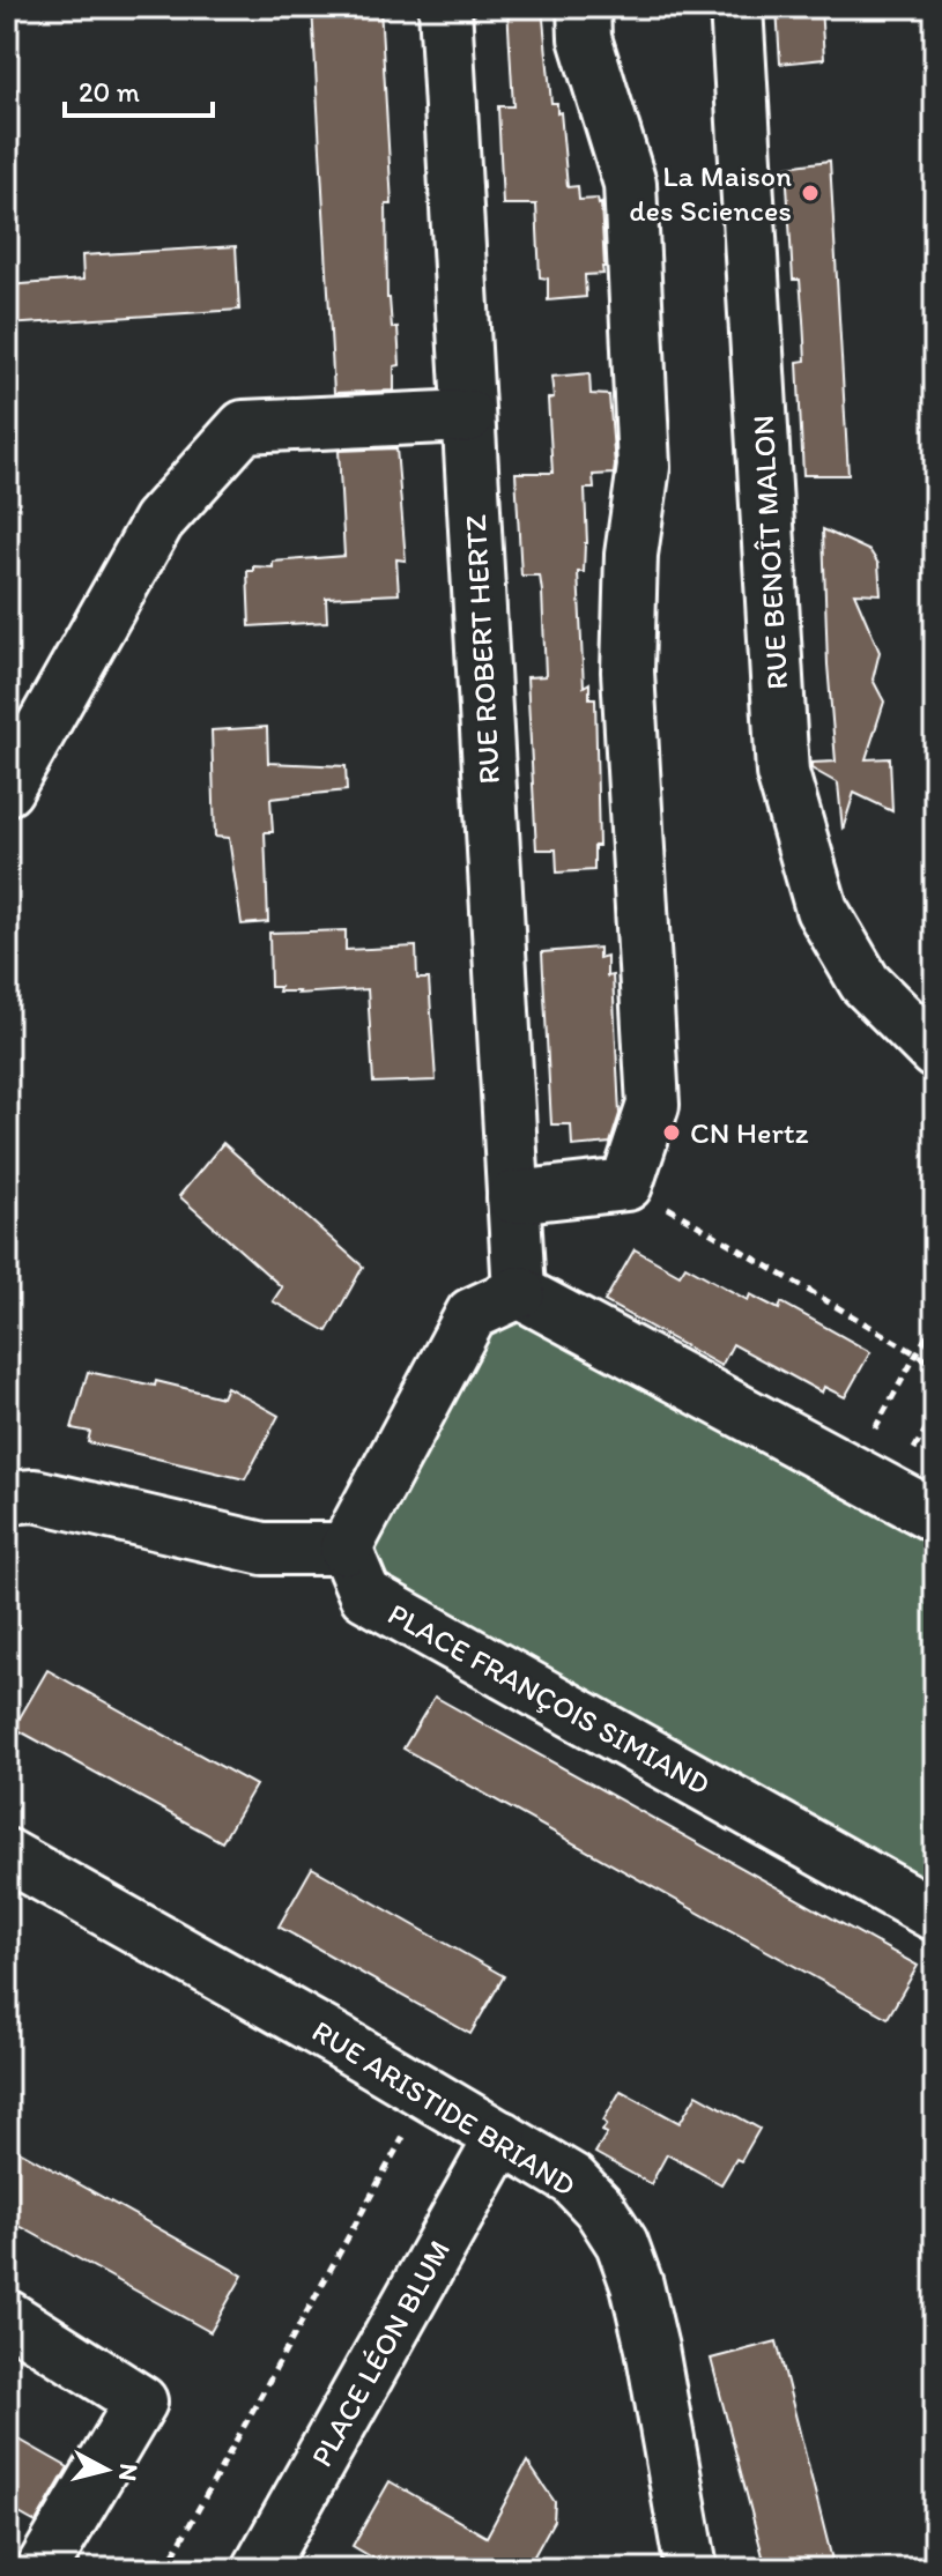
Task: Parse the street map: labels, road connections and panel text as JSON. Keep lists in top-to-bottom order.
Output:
{
  "streets": {
    "street": [
      "RUE BENOÎT MALON",
      "RUE ROBERT HERTZ",
      "PLACE FRANÇOIS SIMIAND",
      "RUE ARISTIDE BRIAND",
      "PLACE LÉON BLUM"
    ]
  },
  "crossings": [
    ["RUE ARISTIDE BRIAND", "PLACE LÉON BLUM"]
  ],
  "places": ["La Maison des Sciences", "CN Hertz"],
  "scale_bar": "20 m",
  "north": "right"
}
